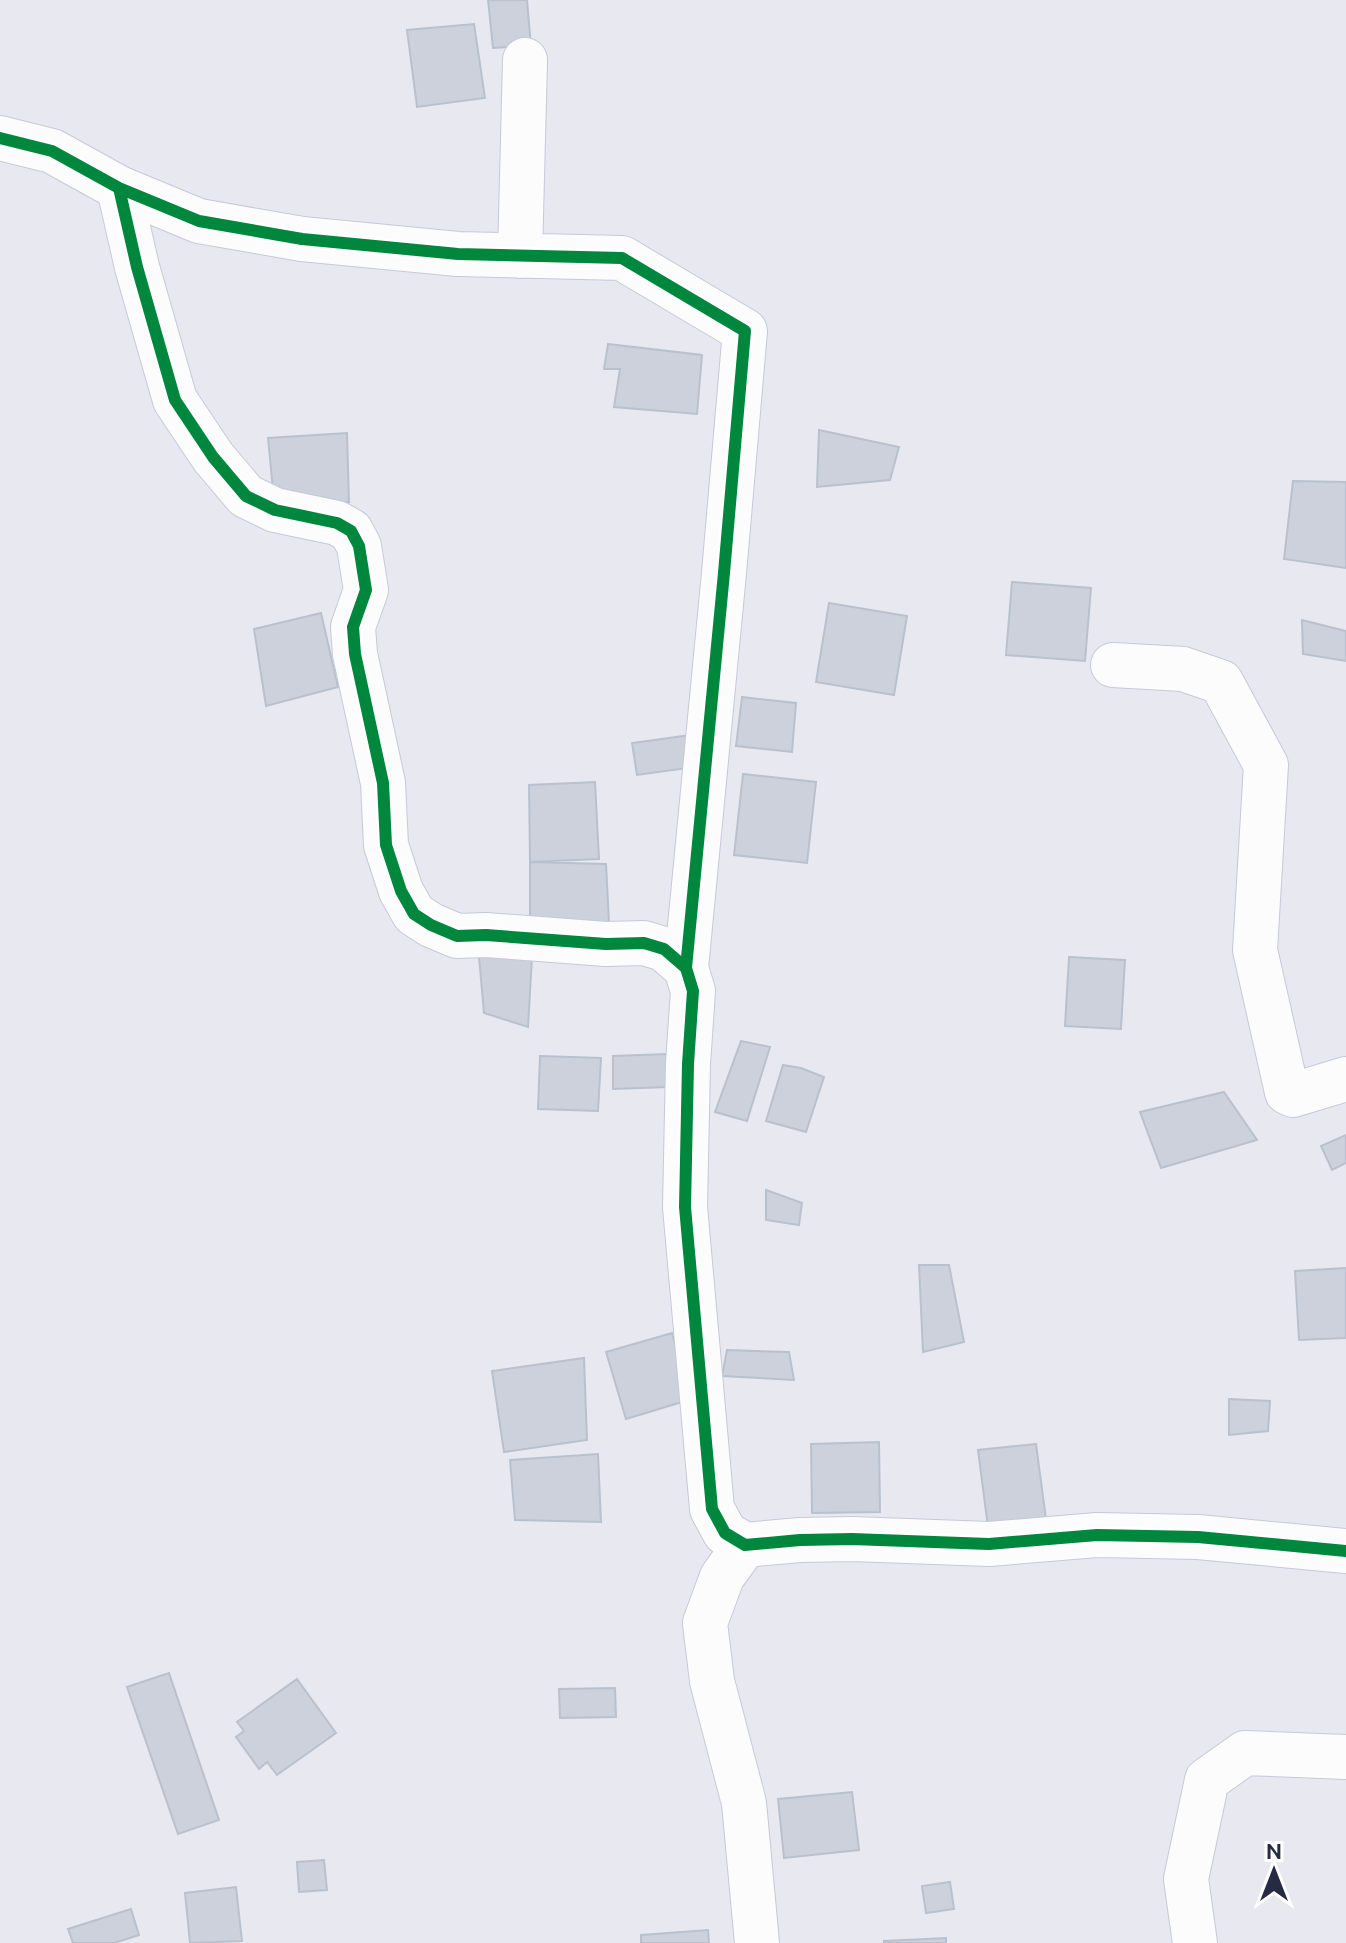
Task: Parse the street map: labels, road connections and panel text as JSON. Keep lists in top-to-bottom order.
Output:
{
  "north": "top"
}
